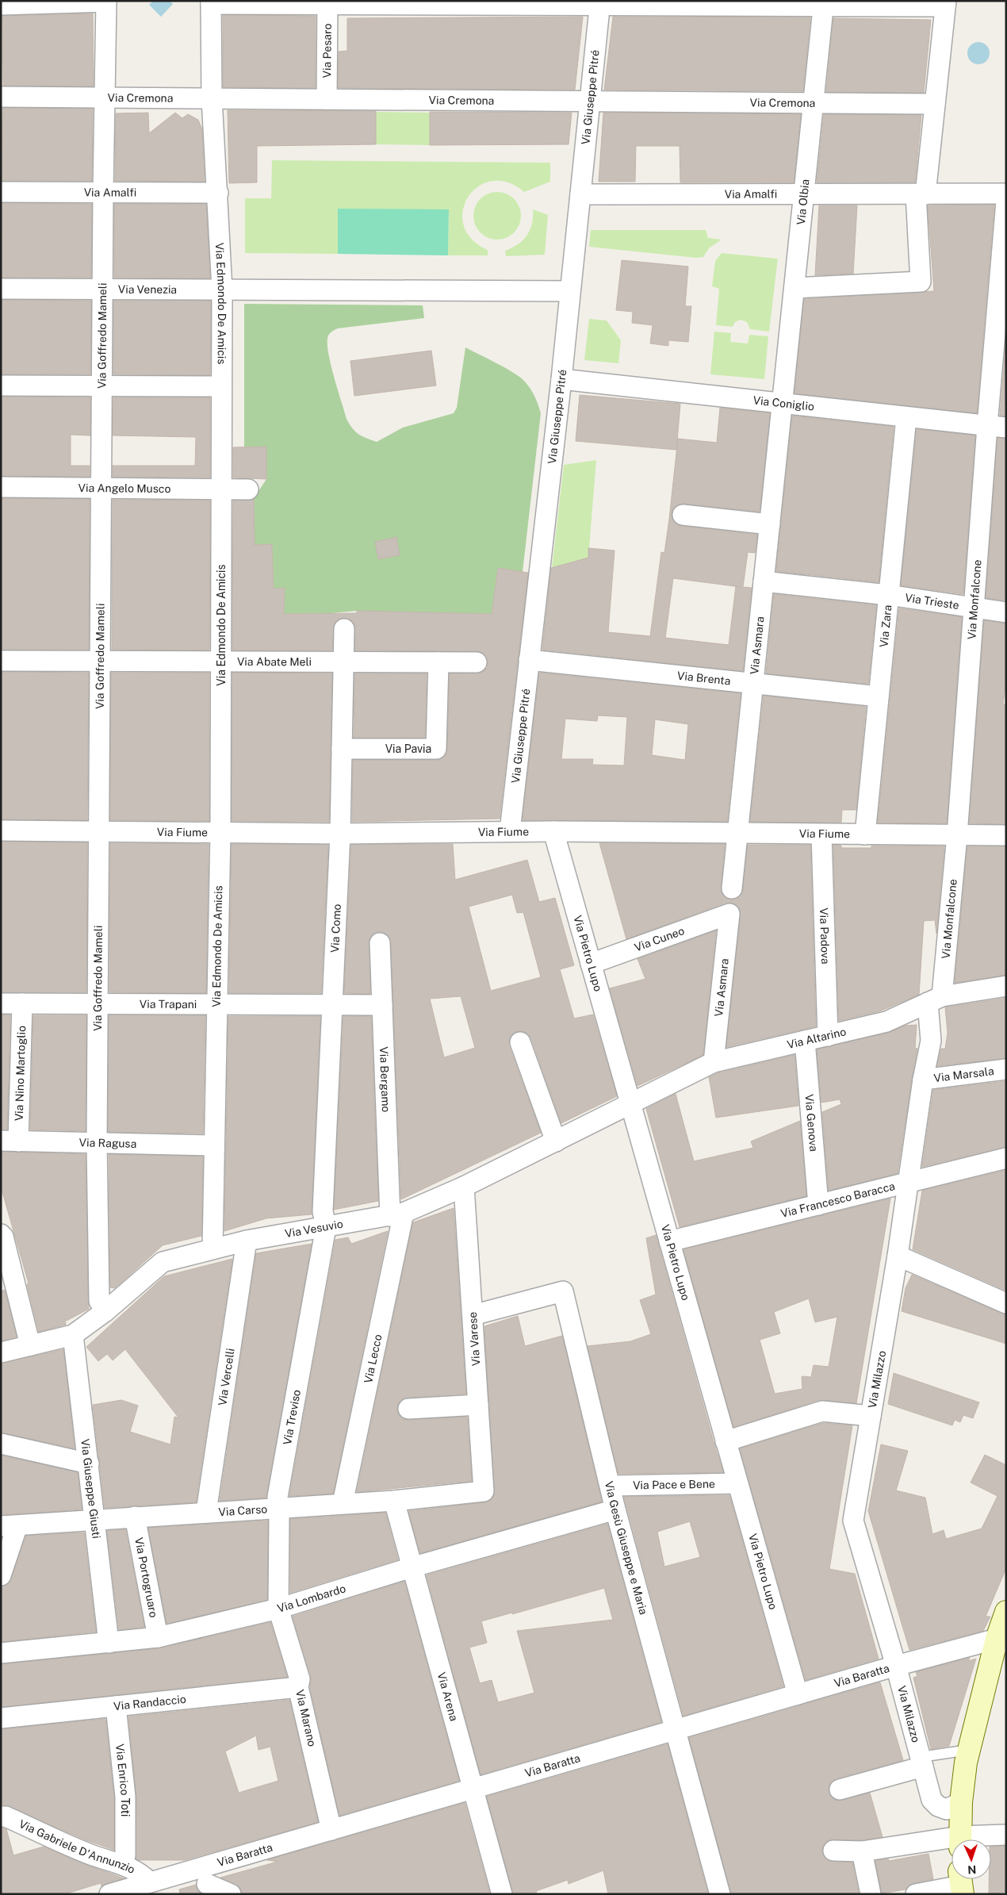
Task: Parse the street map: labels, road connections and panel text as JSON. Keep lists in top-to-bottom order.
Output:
{
  "streets": {
    "street": [
      "Via Pesaro",
      "Via Giuseppe Pitré",
      "Via Cremona",
      "Via Amalfi",
      "Via Olbia",
      "Via Venezia",
      "Via Edmondo De Amicis",
      "Via Goffredo Mameli",
      "Via Coniglio",
      "Via Angelo Musco",
      "Via Monfalcone",
      "Via Trieste",
      "Via Zara",
      "Via Asmara",
      "Via Abate Meli",
      "Via Brenta",
      "Via Pavia",
      "Via Fiume",
      "Via Como",
      "Via Padova",
      "Via Cuneo",
      "Via Pietro Lupo",
      "Via Trapani",
      "Via Altarino",
      "Via Nino Martoglio",
      "Via Marsala",
      "Via Bergamo",
      "Via Genova",
      "Via Ragusa",
      "Via Francesco Baracca",
      "Via Vesuvio",
      "Via Varese",
      "Via Lecco",
      "Via Vercelli",
      "Via Milazzo",
      "Via Treviso",
      "Via Pace e Bene",
      "Via Giuseppe Giusti",
      "Via Carso",
      "Via Gesù Giuseppe e Maria",
      "Via Portogruaro",
      "Via Lombardo",
      "Via Baratta",
      "Via Arena",
      "Via Randaccio",
      "Via Marano",
      "Via Enrico Toti",
      "Via Gabriele D'Annunzio"
    ]
  },
  "crossings": [
    ["Via Pesaro", "Via Cremona"],
    ["Via Giuseppe Pitré", "Via Cremona"],
    ["Via Giuseppe Pitré", "Via Amalfi"],
    ["Via Giuseppe Pitré", "Via Venezia"],
    ["Via Giuseppe Pitré", "Via Coniglio"],
    ["Via Giuseppe Pitré", "Via Brenta"],
    ["Via Giuseppe Pitré", "Via Fiume"],
    ["Via Cremona", "Via Olbia"],
    ["Via Cremona", "Via Edmondo De Amicis"],
    ["Via Cremona", "Via Goffredo Mameli"],
    ["Via Amalfi", "Via Olbia"],
    ["Via Amalfi", "Via Edmondo De Amicis"],
    ["Via Amalfi", "Via Goffredo Mameli"],
    ["Via Olbia", "Via Coniglio"],
    ["Via Olbia", "Via Asmara"],
    ["Via Venezia", "Via Edmondo De Amicis"],
    ["Via Venezia", "Via Goffredo Mameli"],
    ["Via Edmondo De Amicis", "Via Angelo Musco"],
    ["Via Edmondo De Amicis", "Via Abate Meli"],
    ["Via Edmondo De Amicis", "Via Fiume"],
    ["Via Edmondo De Amicis", "Via Trapani"],
    ["Via Edmondo De Amicis", "Via Ragusa"],
    ["Via Edmondo De Amicis", "Via Vesuvio"],
    ["Via Goffredo Mameli", "Via Angelo Musco"],
    ["Via Goffredo Mameli", "Via Abate Meli"],
    ["Via Goffredo Mameli", "Via Fiume"],
    ["Via Goffredo Mameli", "Via Trapani"],
    ["Via Goffredo Mameli", "Via Ragusa"],
    ["Via Goffredo Mameli", "Via Vesuvio"],
    ["Via Coniglio", "Via Monfalcone"],
    ["Via Coniglio", "Via Zara"],
    ["Via Coniglio", "Via Asmara"],
    ["Via Monfalcone", "Via Trieste"],
    ["Via Monfalcone", "Via Fiume"],
    ["Via Monfalcone", "Via Altarino"],
    ["Via Monfalcone", "Via Milazzo"],
    ["Via Trieste", "Via Zara"],
    ["Via Trieste", "Via Asmara"],
    ["Via Zara", "Via Brenta"],
    ["Via Zara", "Via Fiume"],
    ["Via Asmara", "Via Brenta"],
    ["Via Asmara", "Via Fiume"],
    ["Via Asmara", "Via Cuneo"],
    ["Via Asmara", "Via Altarino"],
    ["Via Abate Meli", "Via Pavia"],
    ["Via Abate Meli", "Via Como"],
    ["Via Pavia", "Via Como"],
    ["Via Fiume", "Via Como"],
    ["Via Fiume", "Via Padova"],
    ["Via Fiume", "Via Pietro Lupo"],
    ["Via Como", "Via Trapani"],
    ["Via Como", "Via Vesuvio"],
    ["Via Como", "Via Treviso"],
    ["Via Padova", "Via Altarino"],
    ["Via Cuneo", "Via Pietro Lupo"],
    ["Via Pietro Lupo", "Via Altarino"],
    ["Via Pietro Lupo", "Via Francesco Baracca"],
    ["Via Pietro Lupo", "Via Vesuvio"],
    ["Via Pietro Lupo", "Via Pace e Bene"],
    ["Via Pietro Lupo", "Via Baratta"],
    ["Via Trapani", "Via Nino Martoglio"],
    ["Via Trapani", "Via Bergamo"],
    ["Via Altarino", "Via Genova"],
    ["Via Altarino", "Via Vesuvio"],
    ["Via Altarino", "Via Milazzo"],
    ["Via Nino Martoglio", "Via Ragusa"],
    ["Via Marsala", "Via Milazzo"],
    ["Via Bergamo", "Via Vesuvio"],
    ["Via Bergamo", "Via Lecco"],
    ["Via Genova", "Via Francesco Baracca"],
    ["Via Francesco Baracca", "Via Milazzo"],
    ["Via Vesuvio", "Via Varese"],
    ["Via Vesuvio", "Via Lecco"],
    ["Via Vesuvio", "Via Vercelli"],
    ["Via Vesuvio", "Via Treviso"],
    ["Via Vesuvio", "Via Giuseppe Giusti"],
    ["Via Varese", "Via Carso"],
    ["Via Varese", "Via Gesù Giuseppe e Maria"],
    ["Via Lecco", "Via Carso"],
    ["Via Vercelli", "Via Carso"],
    ["Via Milazzo", "Via Baratta"],
    ["Via Treviso", "Via Carso"],
    ["Via Treviso", "Via Lombardo"],
    ["Via Treviso", "Via Marano"],
    ["Via Pace e Bene", "Via Gesù Giuseppe e Maria"],
    ["Via Giuseppe Giusti", "Via Carso"],
    ["Via Giuseppe Giusti", "Via Lombardo"],
    ["Via Carso", "Via Portogruaro"],
    ["Via Carso", "Via Arena"],
    ["Via Gesù Giuseppe e Maria", "Via Lombardo"],
    ["Via Gesù Giuseppe e Maria", "Via Baratta"],
    ["Via Portogruaro", "Via Lombardo"],
    ["Via Lombardo", "Via Arena"],
    ["Via Lombardo", "Via Marano"],
    ["Via Baratta", "Via Arena"],
    ["Via Baratta", "Via Marano"],
    ["Via Baratta", "Via Gabriele D'Annunzio"],
    ["Via Randaccio", "Via Marano"],
    ["Via Randaccio", "Via Enrico Toti"]
  ],
  "north": "bottom"
}
